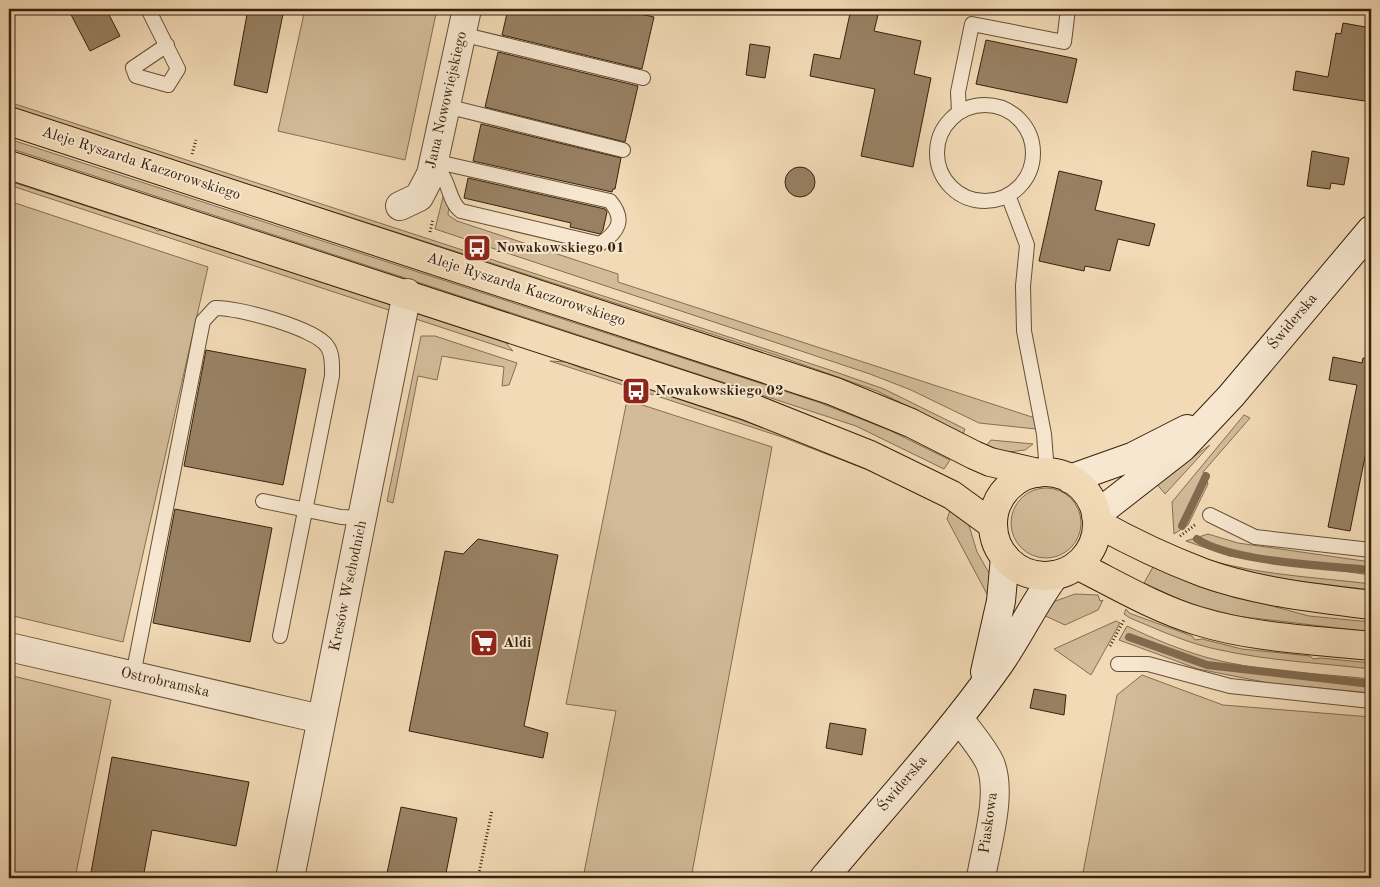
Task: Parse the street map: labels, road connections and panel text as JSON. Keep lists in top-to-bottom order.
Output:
{
  "streets": {
    "main road": ["Aleje Ryszarda Kaczorowskiego"],
    "street": [
      "Jana Nowowiejskiego",
      "Świderska",
      "Kresów Wschodnich",
      "Ostrobramska",
      "Piaskowa"
    ]
  },
  "crossings": [
    ["Aleje Ryszarda Kaczorowskiego", "Świderska"],
    ["Świderska", "Piaskowa"],
    ["Kresów Wschodnich", "Ostrobramska"]
  ],
  "places": {
    "bus stop": ["Nowakowskiego 01", "Nowakowskiego 02"],
    "supermarket": ["Aldi"]
  }
}
